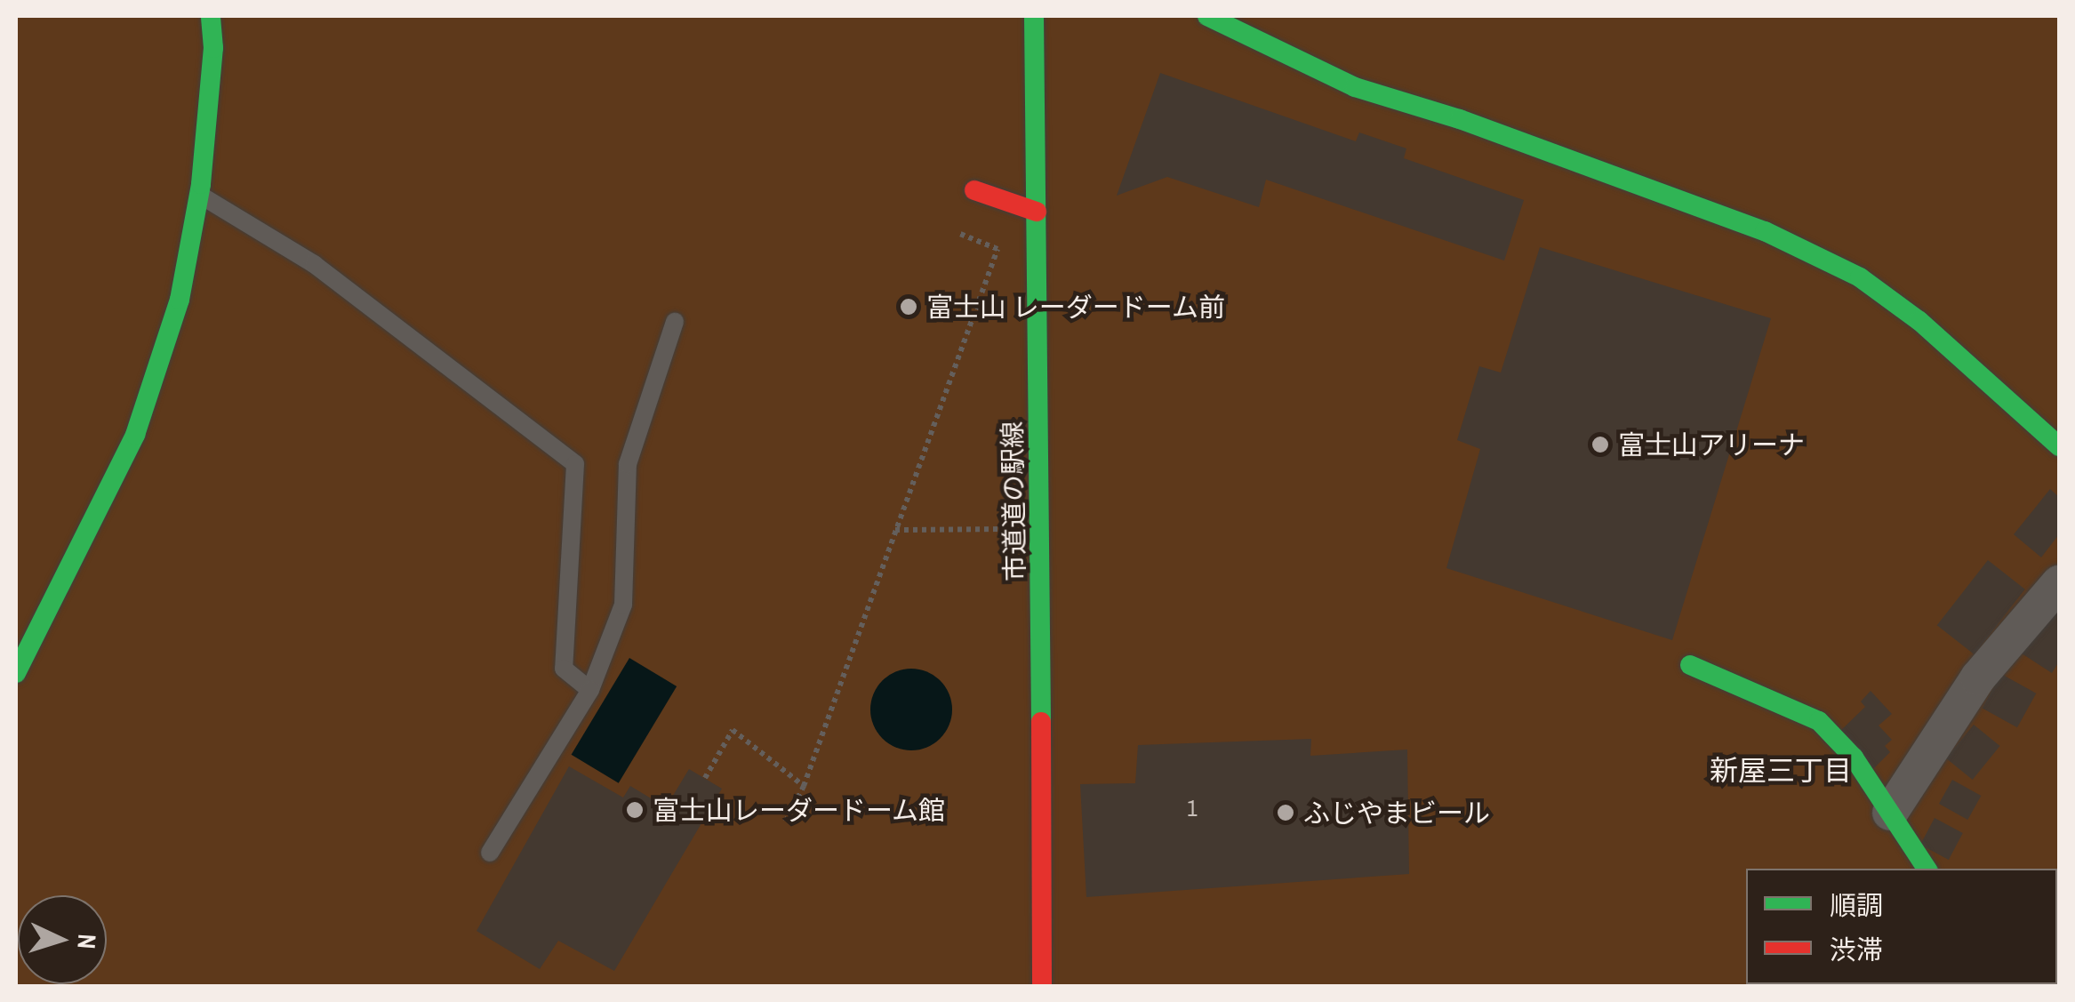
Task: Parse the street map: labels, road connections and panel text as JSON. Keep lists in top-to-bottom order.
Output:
{
  "streets": {
    "street": ["市道道の駅線"]
  },
  "districts": ["新屋三丁目"],
  "places": [
    "富士山 レーダードーム前",
    "富士山アリーナ",
    "富士山レーダードーム館",
    "ふじやまビール"
  ],
  "house_numbers": ["1"],
  "legend": ["順調", "渋滞"],
  "north": "right"
}
